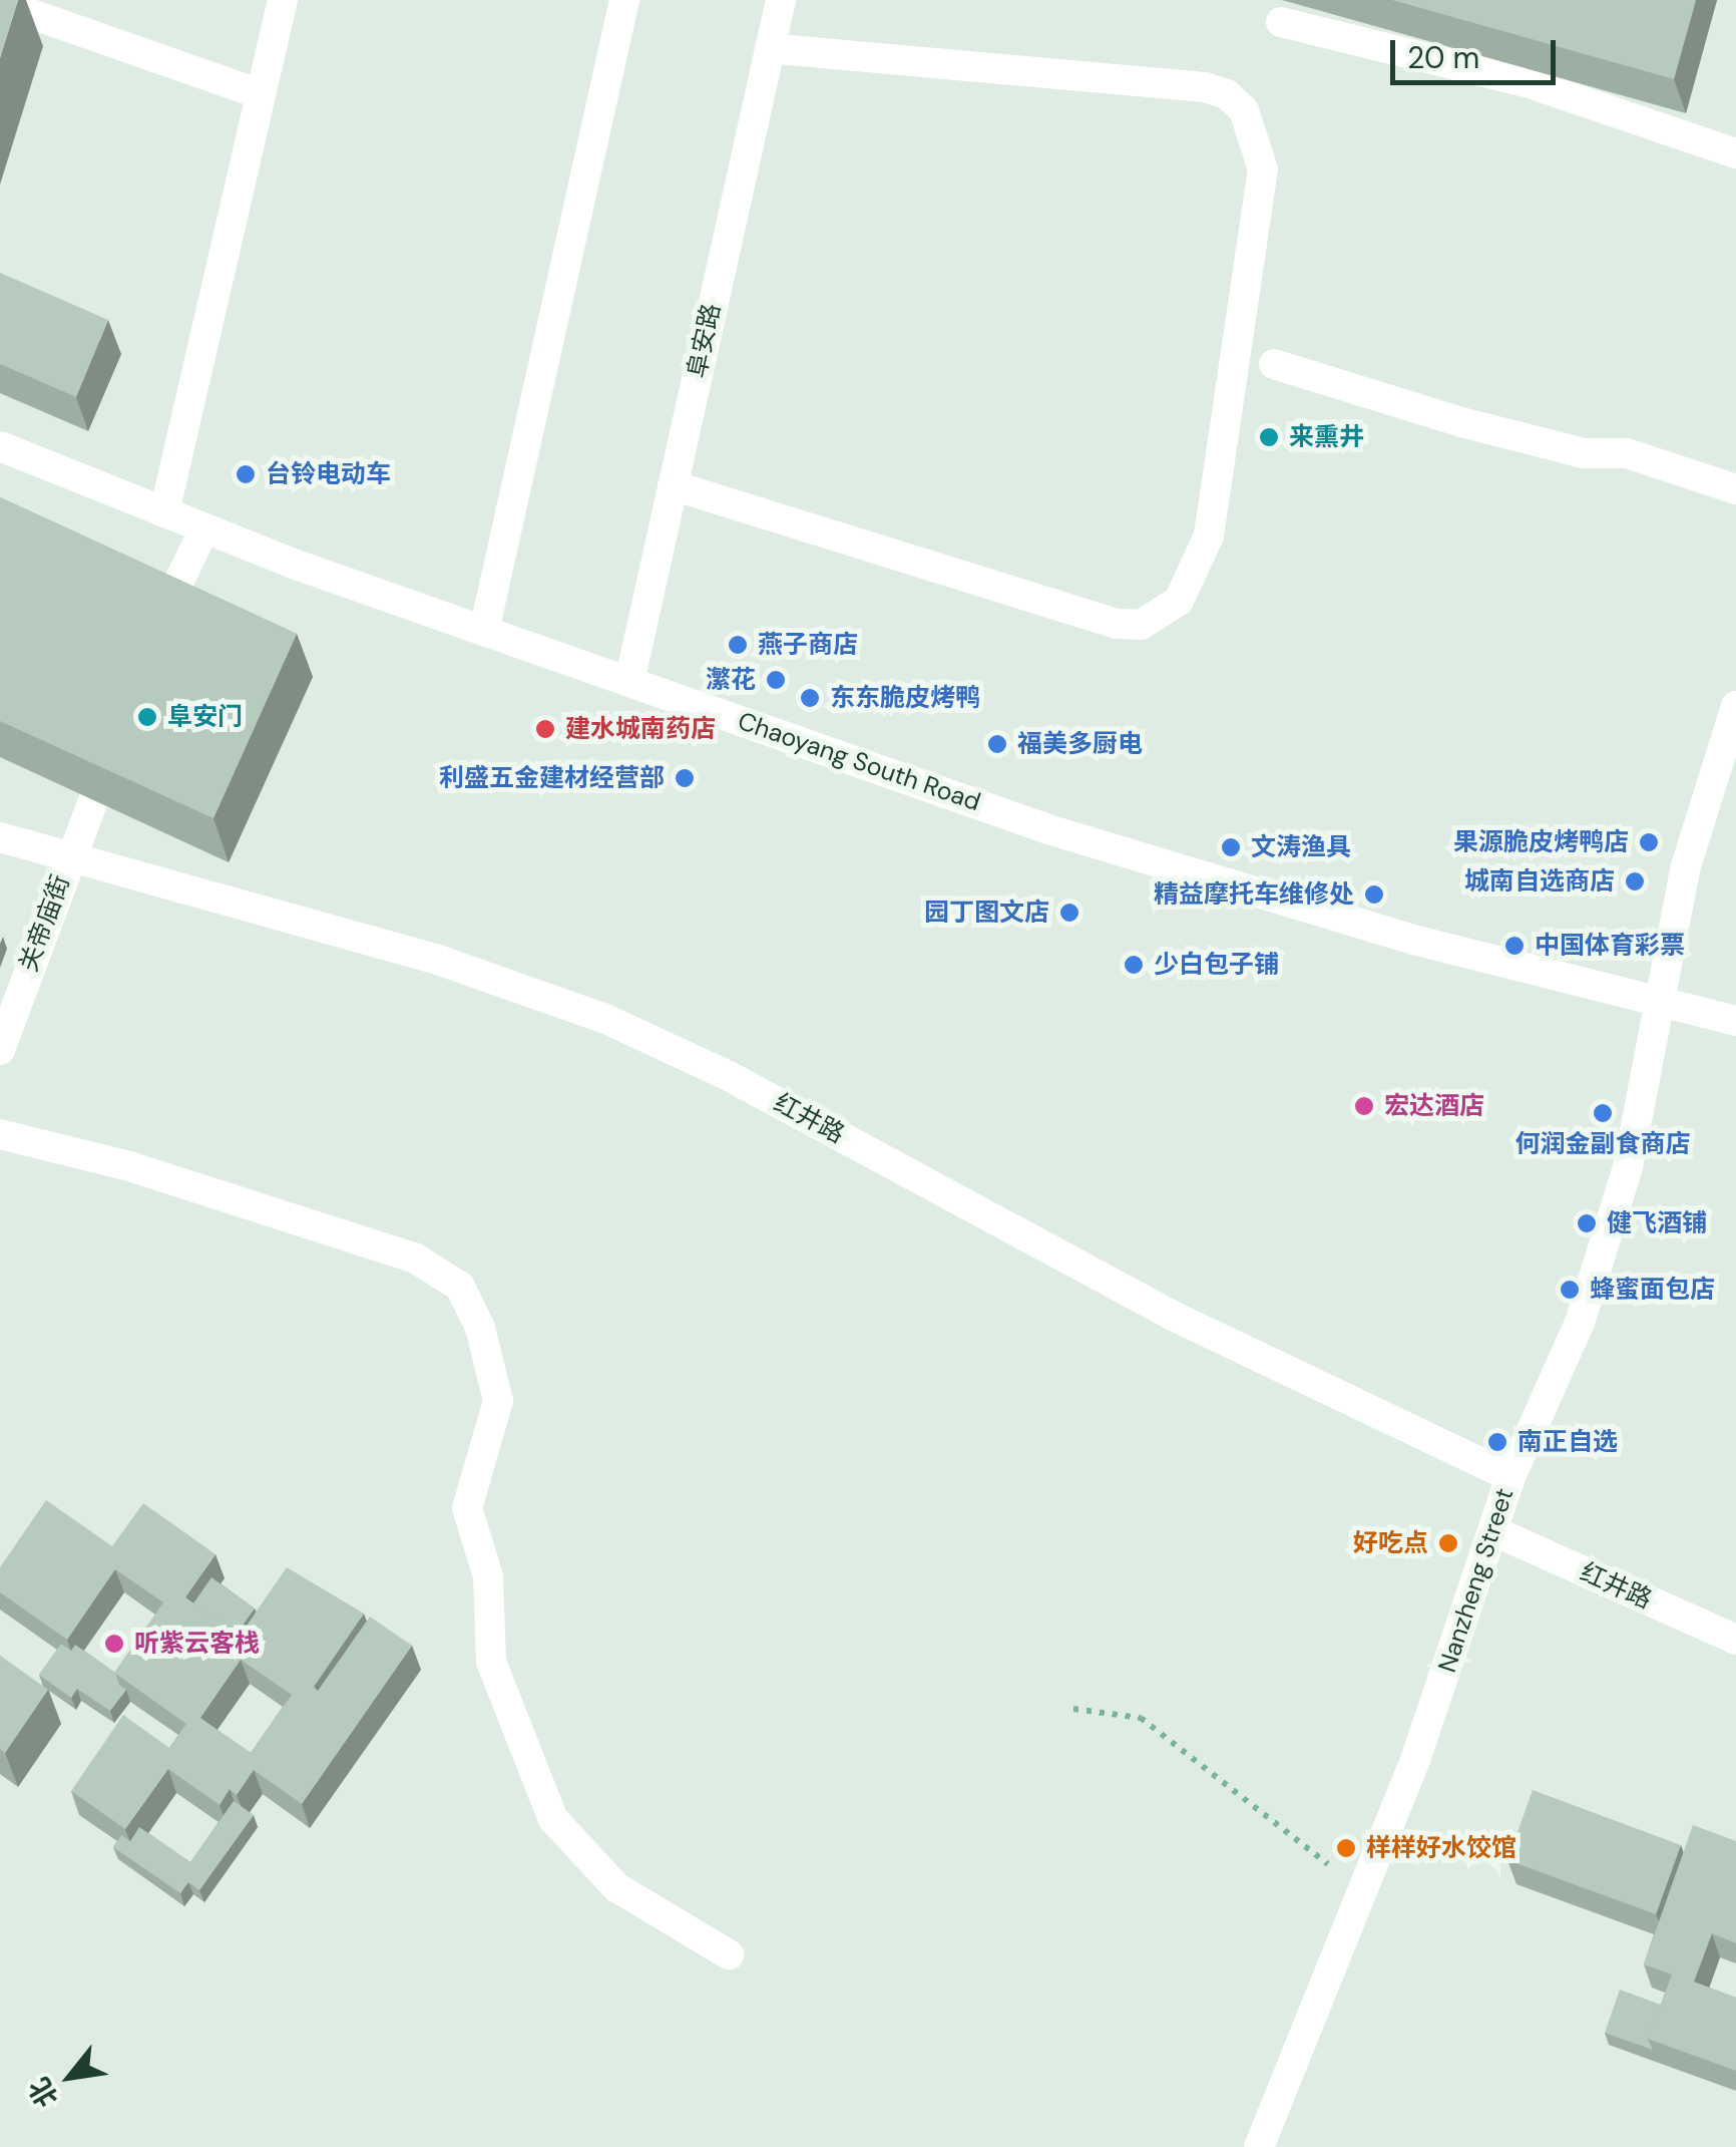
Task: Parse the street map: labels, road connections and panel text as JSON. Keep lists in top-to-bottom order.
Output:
{
  "streets": {
    "street": [
      "阜安路",
      "Chaoyang South Road",
      "关帝庙街",
      "红井路",
      "Nanzheng Street"
    ]
  },
  "crossings": [
    ["阜安路", "Chaoyang South Road"],
    ["Chaoyang South Road", "Nanzheng Street"],
    ["关帝庙街", "红井路"],
    ["红井路", "Nanzheng Street"]
  ],
  "places": [
    "来熏井",
    "台铃电动车",
    "燕子商店",
    "瀿花",
    "东东脆皮烤鸭",
    "阜安门",
    "建水城南药店",
    "福美多厨电",
    "利盛五金建材经营部",
    "果源脆皮烤鸭店",
    "文涛渔具",
    "城南自选商店",
    "精益摩托车维修处",
    "园丁图文店",
    "中国体育彩票",
    "少白包子铺",
    "宏达酒店",
    "何润金副食商店",
    "健飞酒铺",
    "蜂蜜面包店",
    "南正自选",
    "好吃点",
    "听紫云客栈",
    "样样好水饺馆"
  ],
  "scale_bar": "20 m",
  "north": "bottom left"
}
